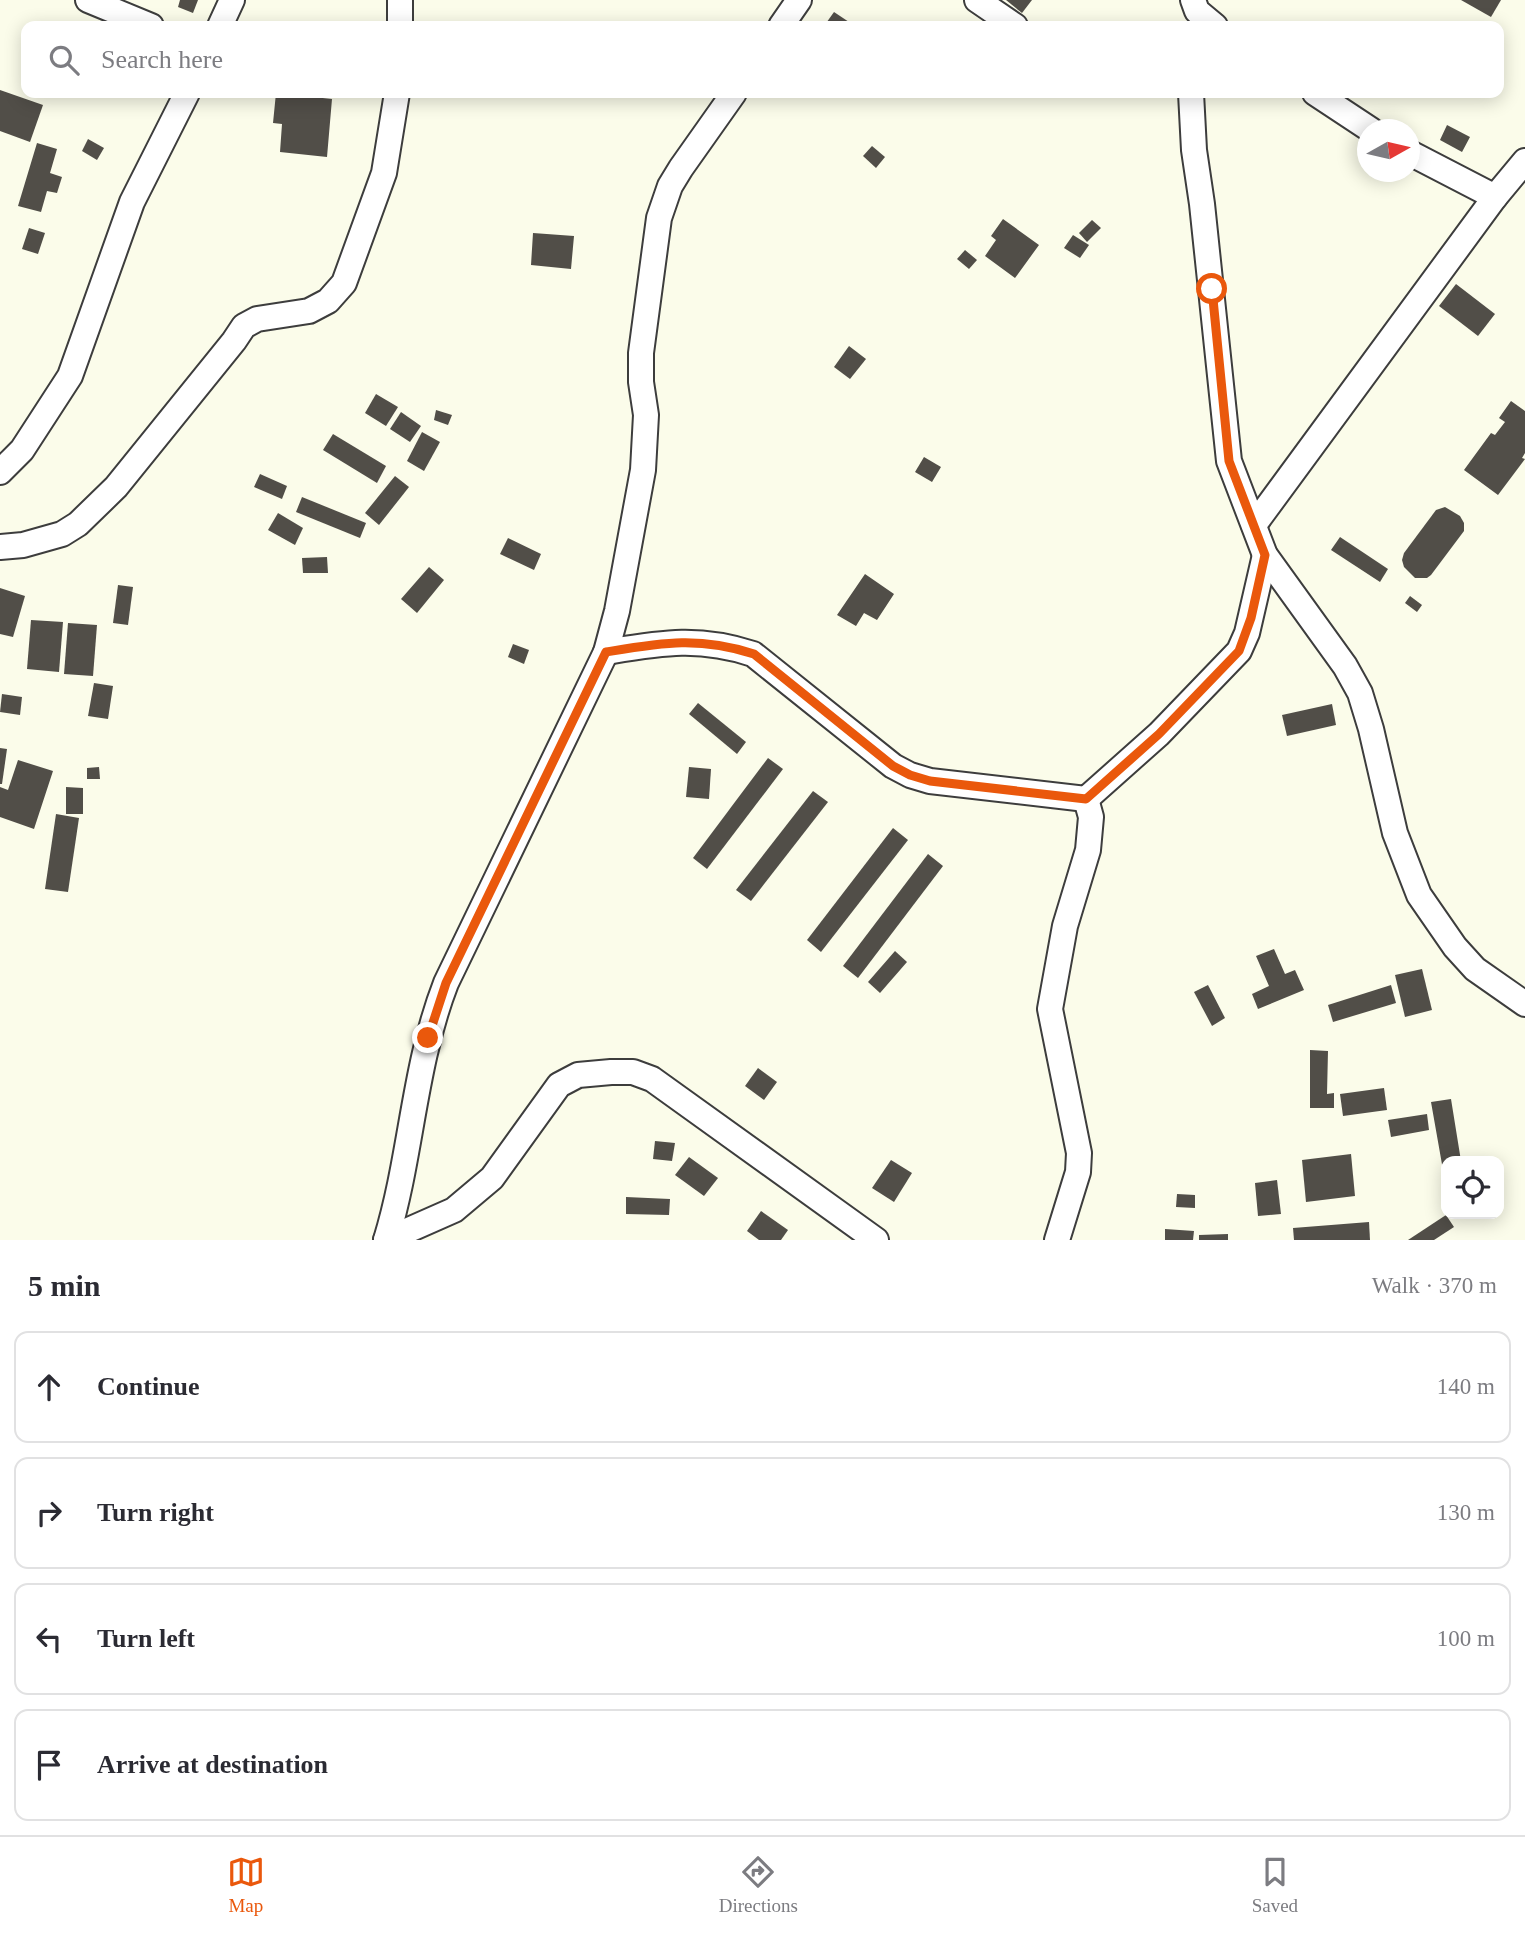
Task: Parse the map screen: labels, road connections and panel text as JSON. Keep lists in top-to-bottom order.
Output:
{
  "north": "right",
  "page": {
    "search": "Search here",
    "heading": ["5 min", "Walk · 370 m"],
    "list": [
      ["Continue", "140 m"],
      ["Turn right", "130 m"],
      ["Turn left", "100 m"],
      "Arrive at destination"
    ],
    "nav": ["Map", "Directions", "Saved"]
  }
}
